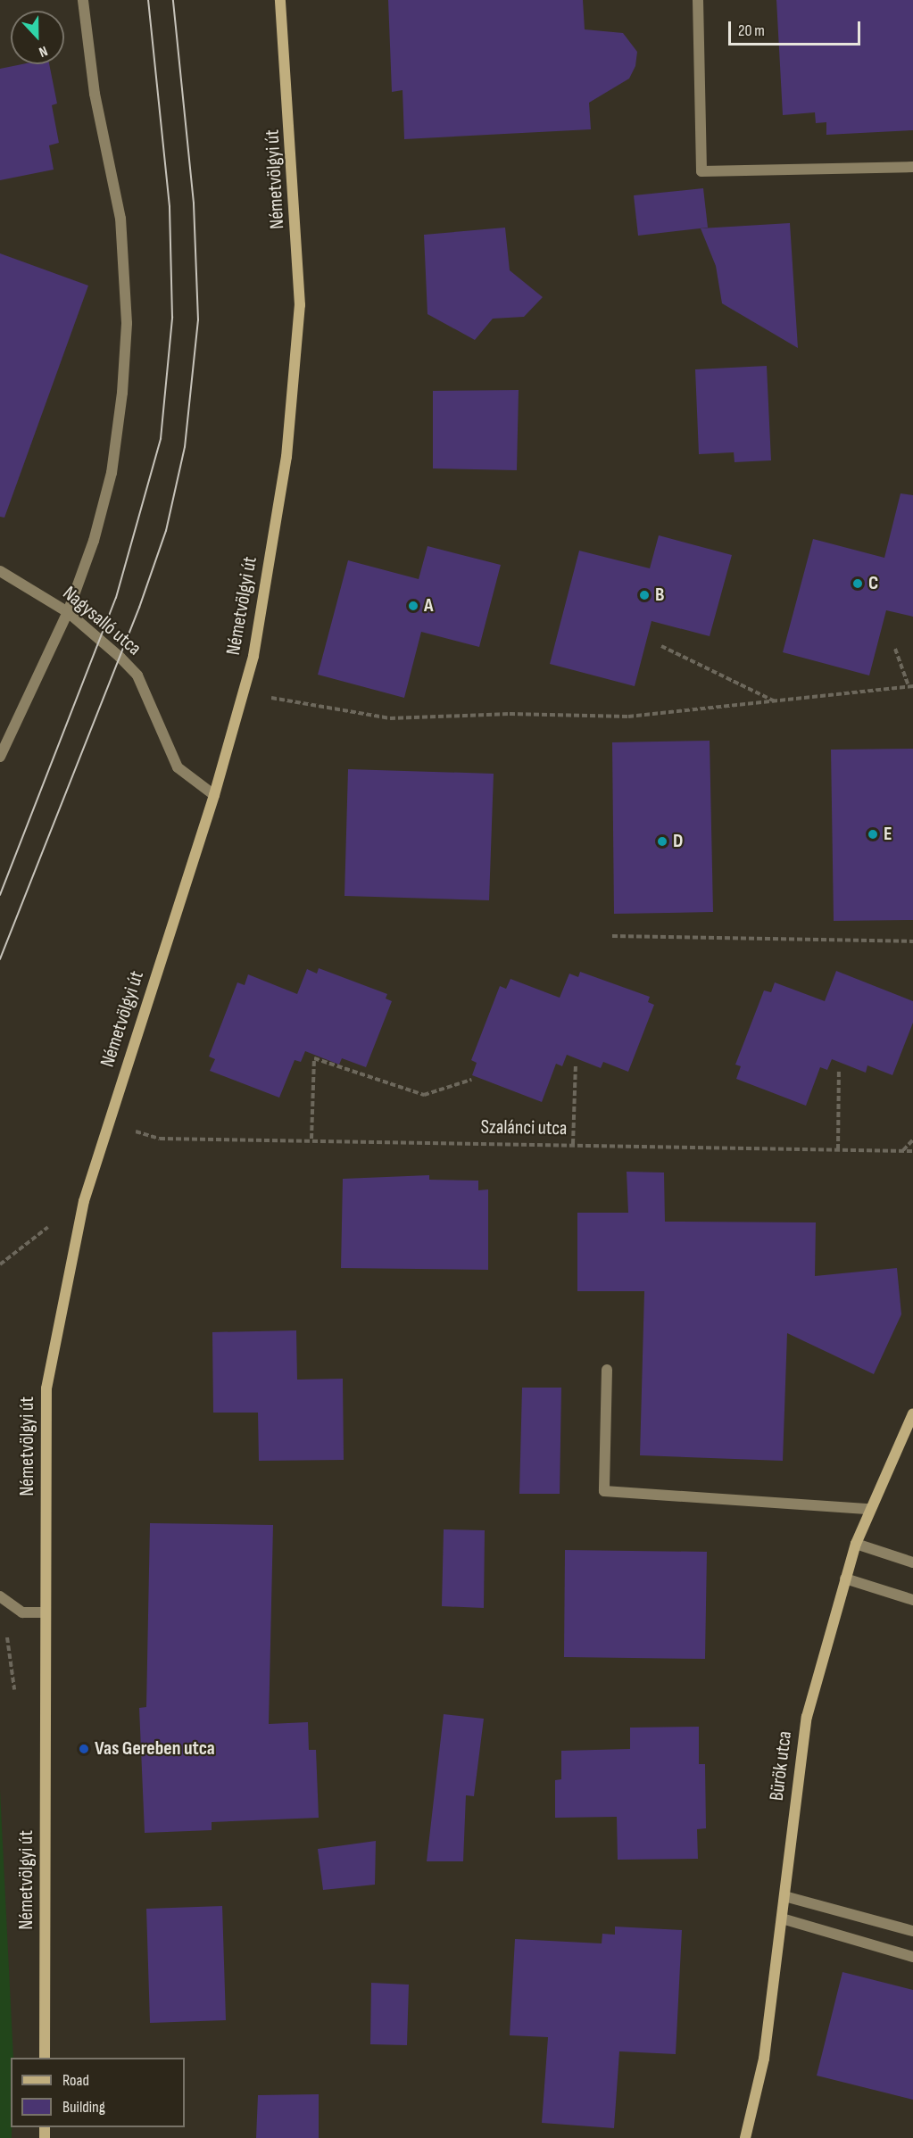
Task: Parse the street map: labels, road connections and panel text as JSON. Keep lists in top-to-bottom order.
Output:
{
  "streets": {
    "street": ["Németvölgyi út", "Nagysalló utca", "Bürök utca"],
    "path": ["Szalánci utca"]
  },
  "crossings": [
    ["Németvölgyi út", "Nagysalló utca"]
  ],
  "places": [
    "C",
    "B",
    "A",
    "E",
    "D",
    "Vas Gereben utca"
  ],
  "legend": ["Road", "Building"],
  "scale_bar": "20 m",
  "north": "bottom"
}
